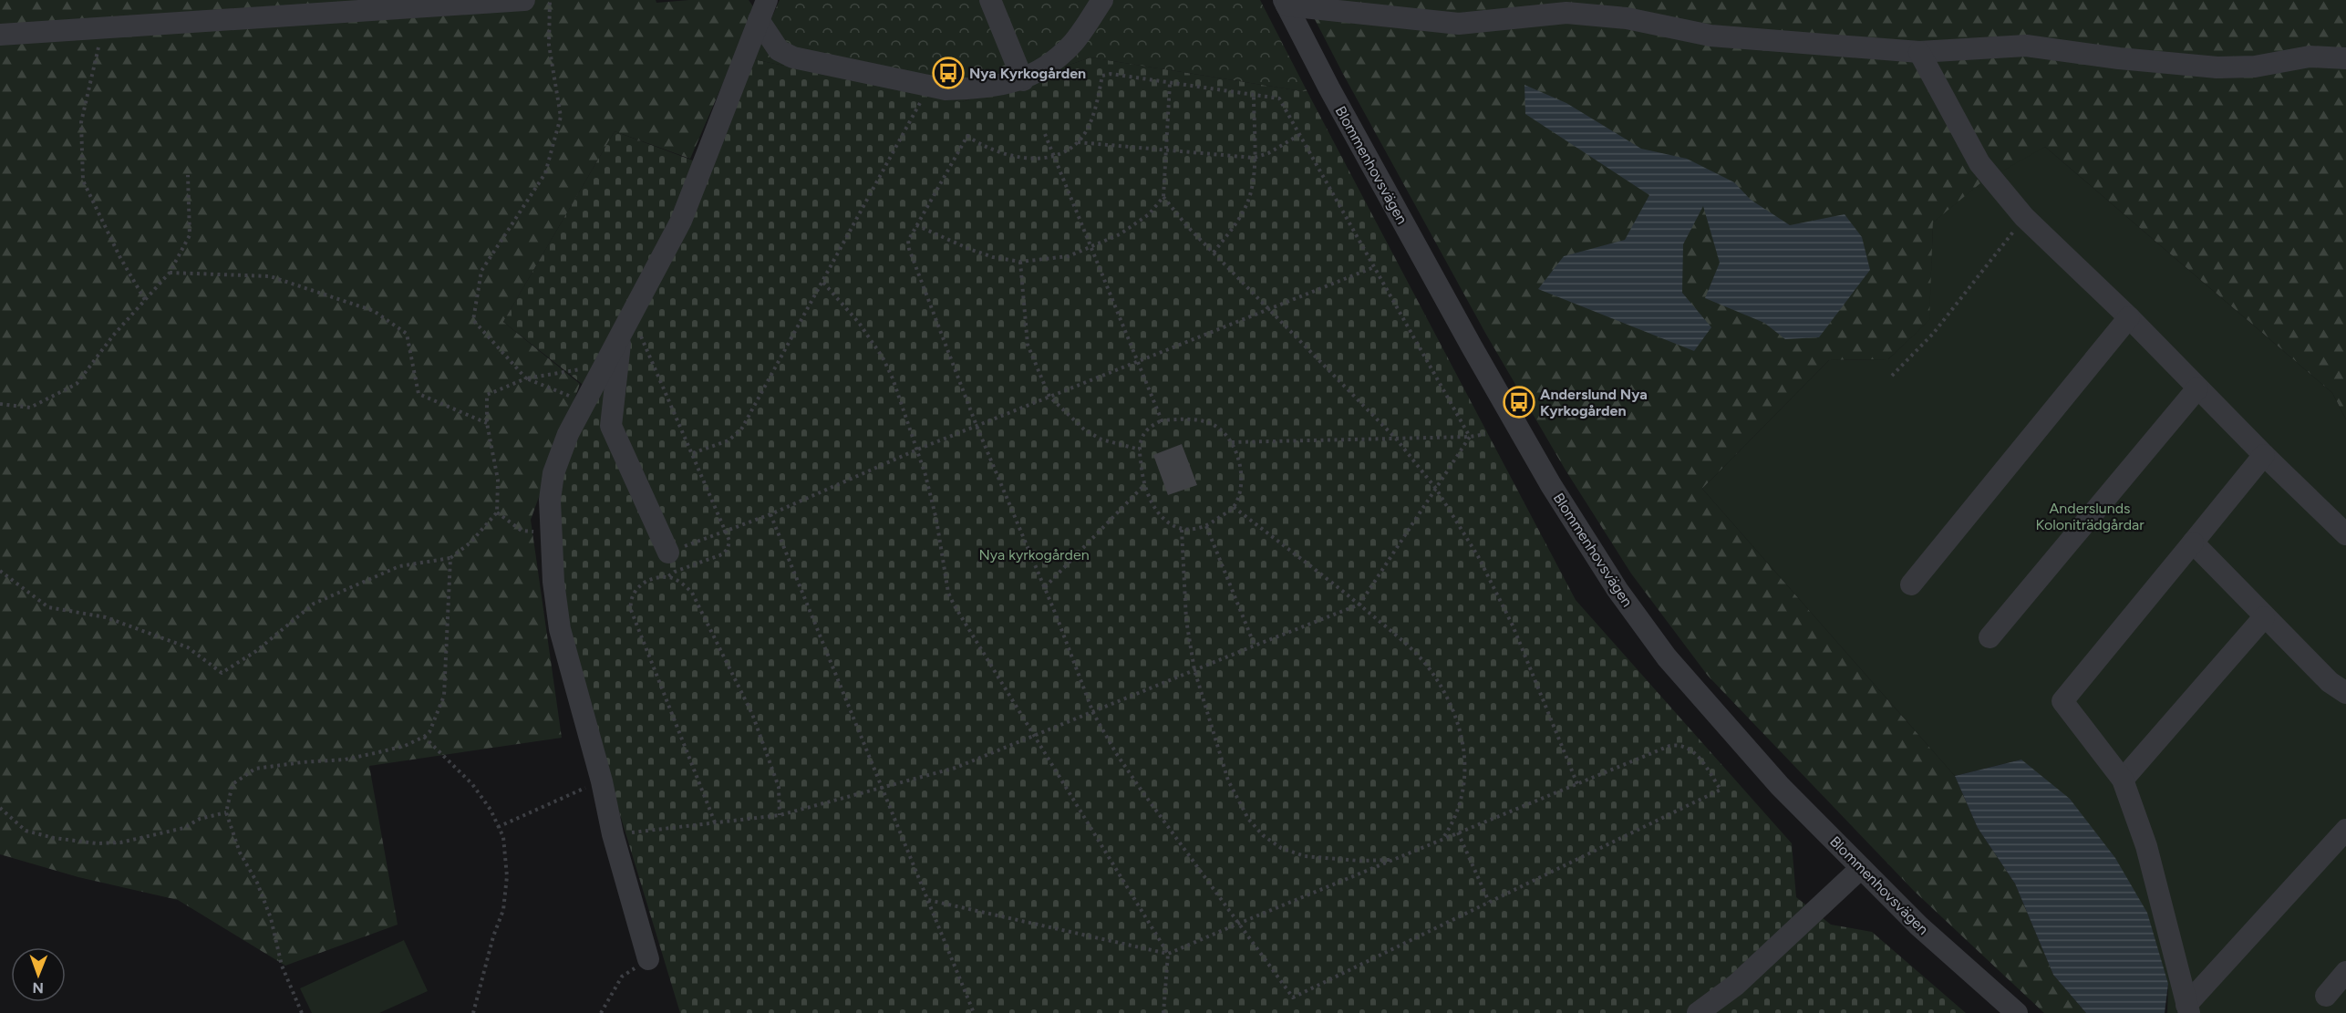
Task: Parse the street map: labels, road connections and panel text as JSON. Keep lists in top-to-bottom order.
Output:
{
  "streets": {
    "street": ["Blommenhovsvägen"]
  },
  "parks": ["Anderslunds Koloniträdgårdar", "Nya kyrkogården"],
  "places": {
    "bus stop": ["Nya Kyrkogården", "Anderslund Nya Kyrkogården"]
  },
  "north": "bottom"
}
